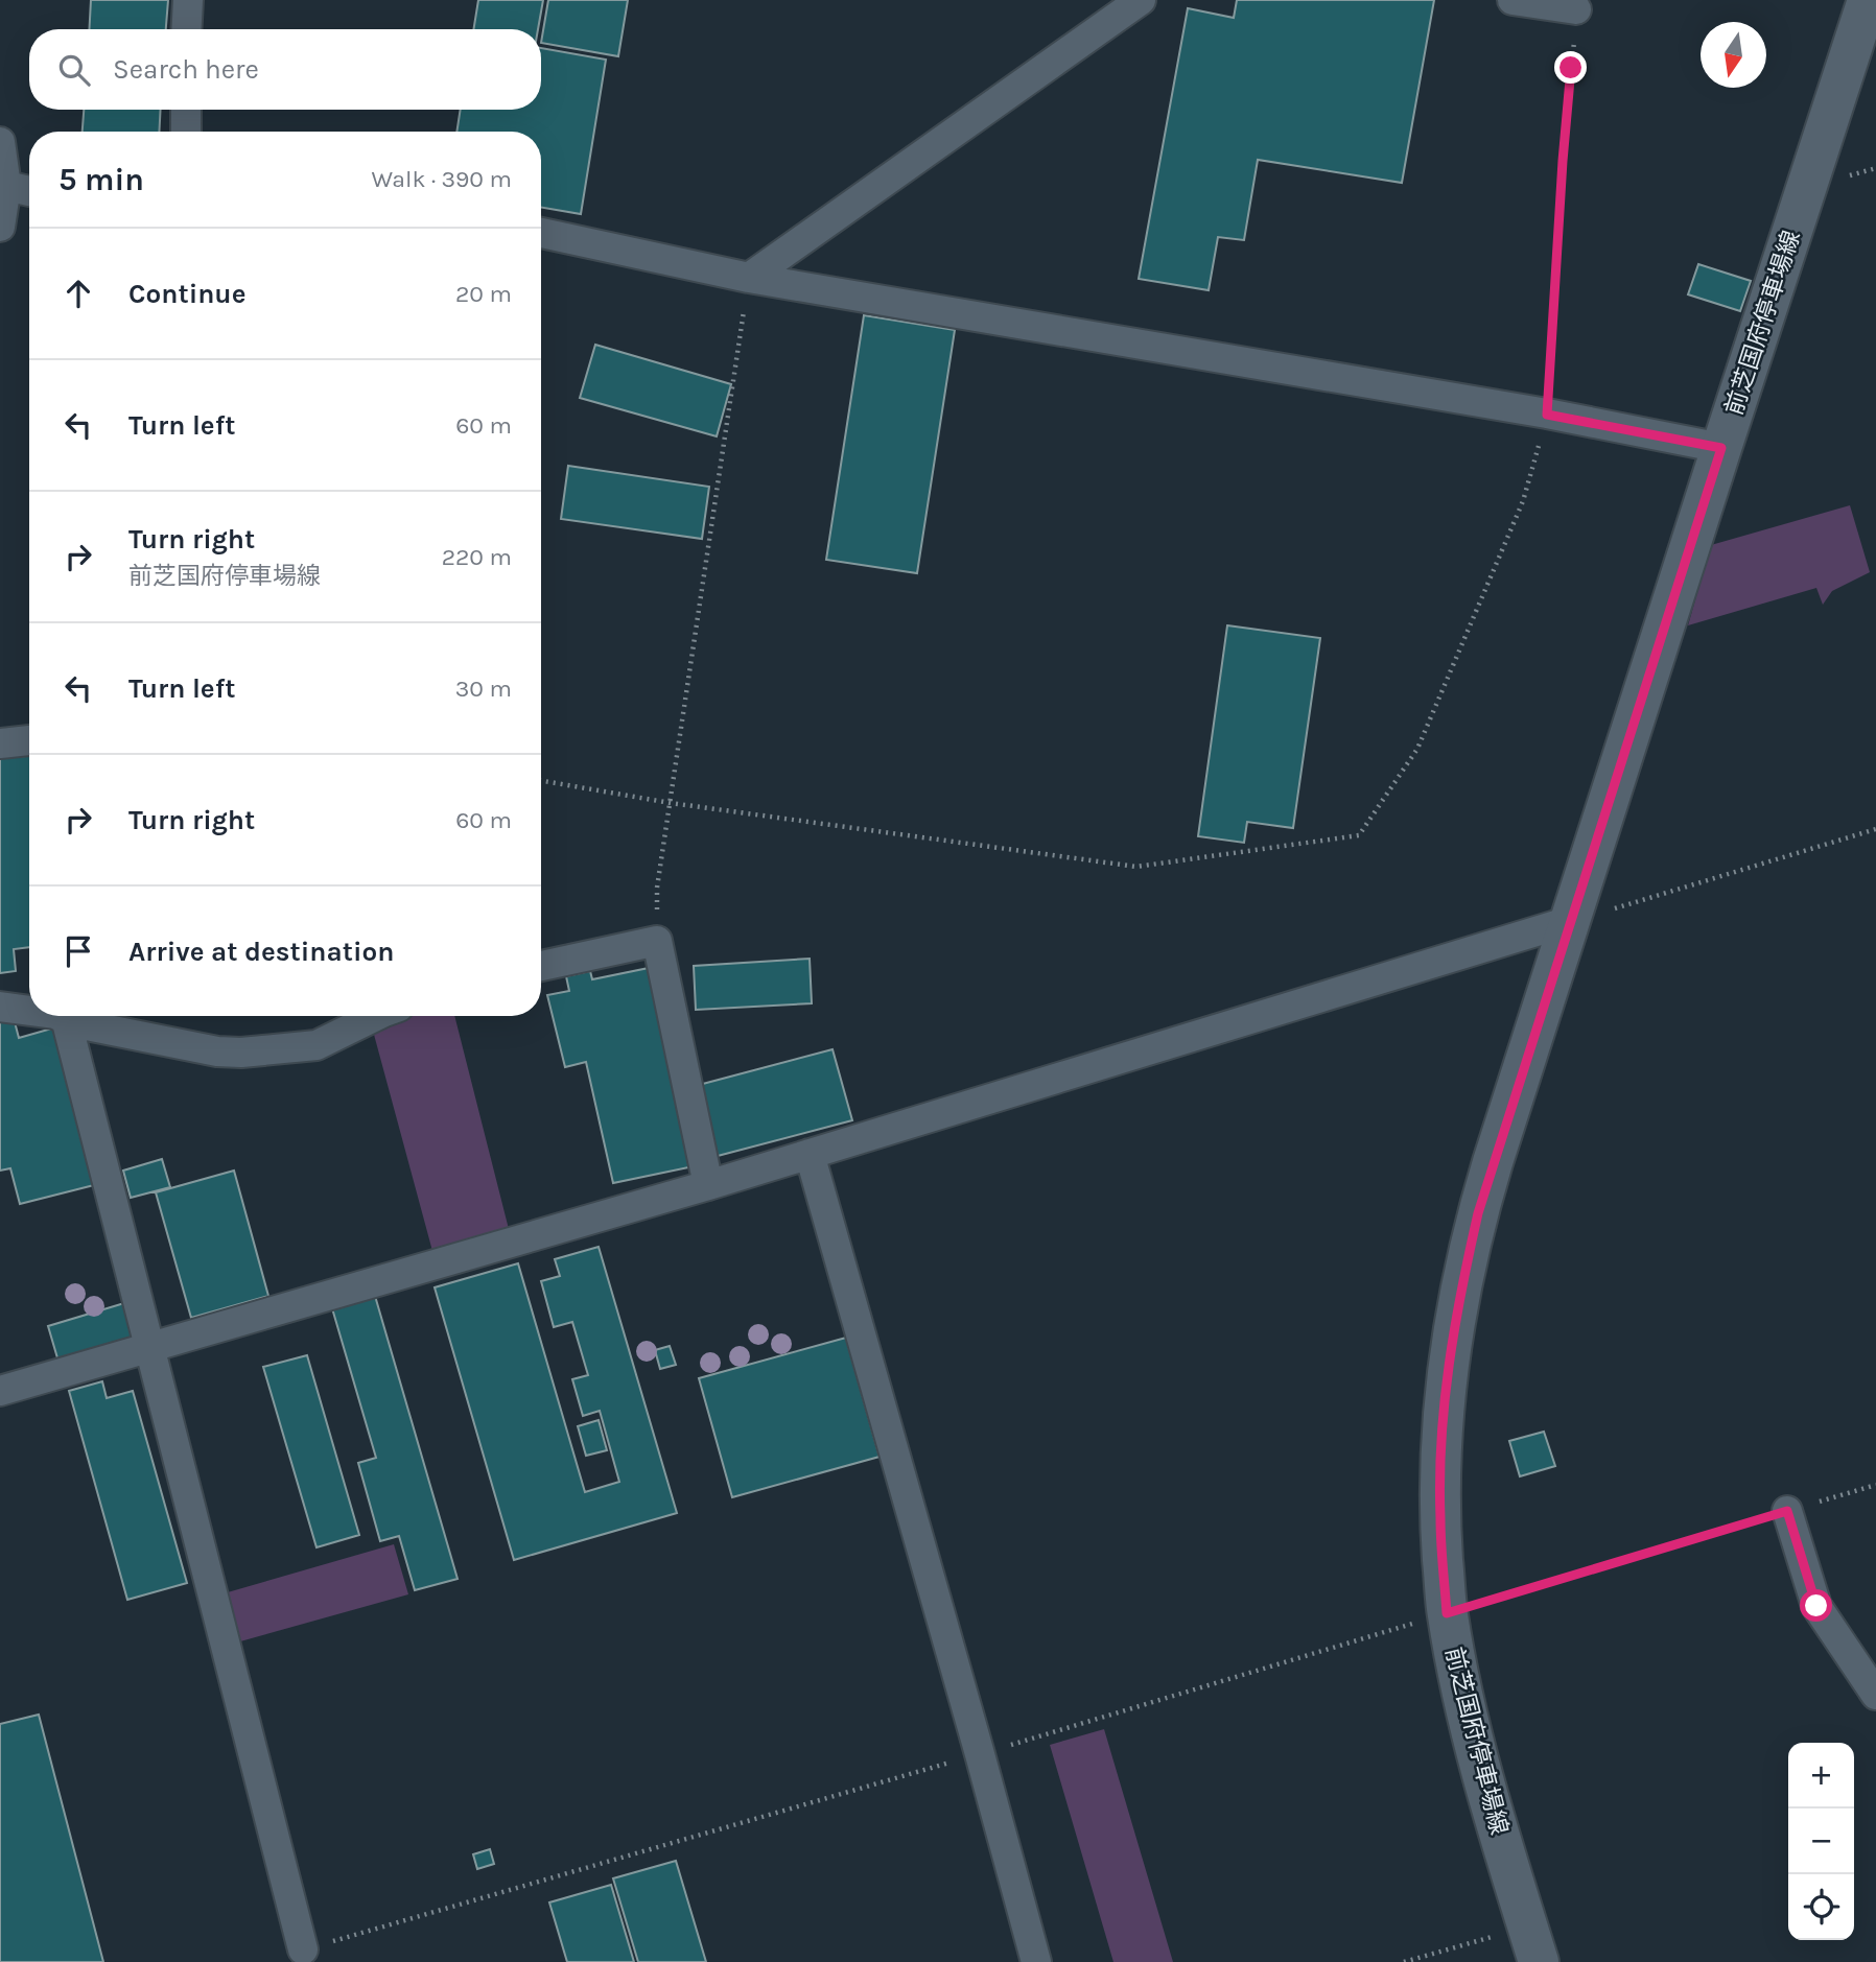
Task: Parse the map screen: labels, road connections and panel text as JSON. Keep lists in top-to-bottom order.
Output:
{
  "streets": {
    "main road": ["前芝国府停車場線"]
  },
  "north": "bottom",
  "page": {
    "search": "Search here",
    "heading": ["5 min", "Walk · 390 m"],
    "list": [
      ["Continue", "20 m"],
      ["Turn left", "60 m"],
      ["Turn right", "前芝国府停車場線", "220 m"],
      ["Turn left", "30 m"],
      ["Turn right", "60 m"],
      "Arrive at destination"
    ],
    "map_buttons": ["+", "−"]
  }
}
